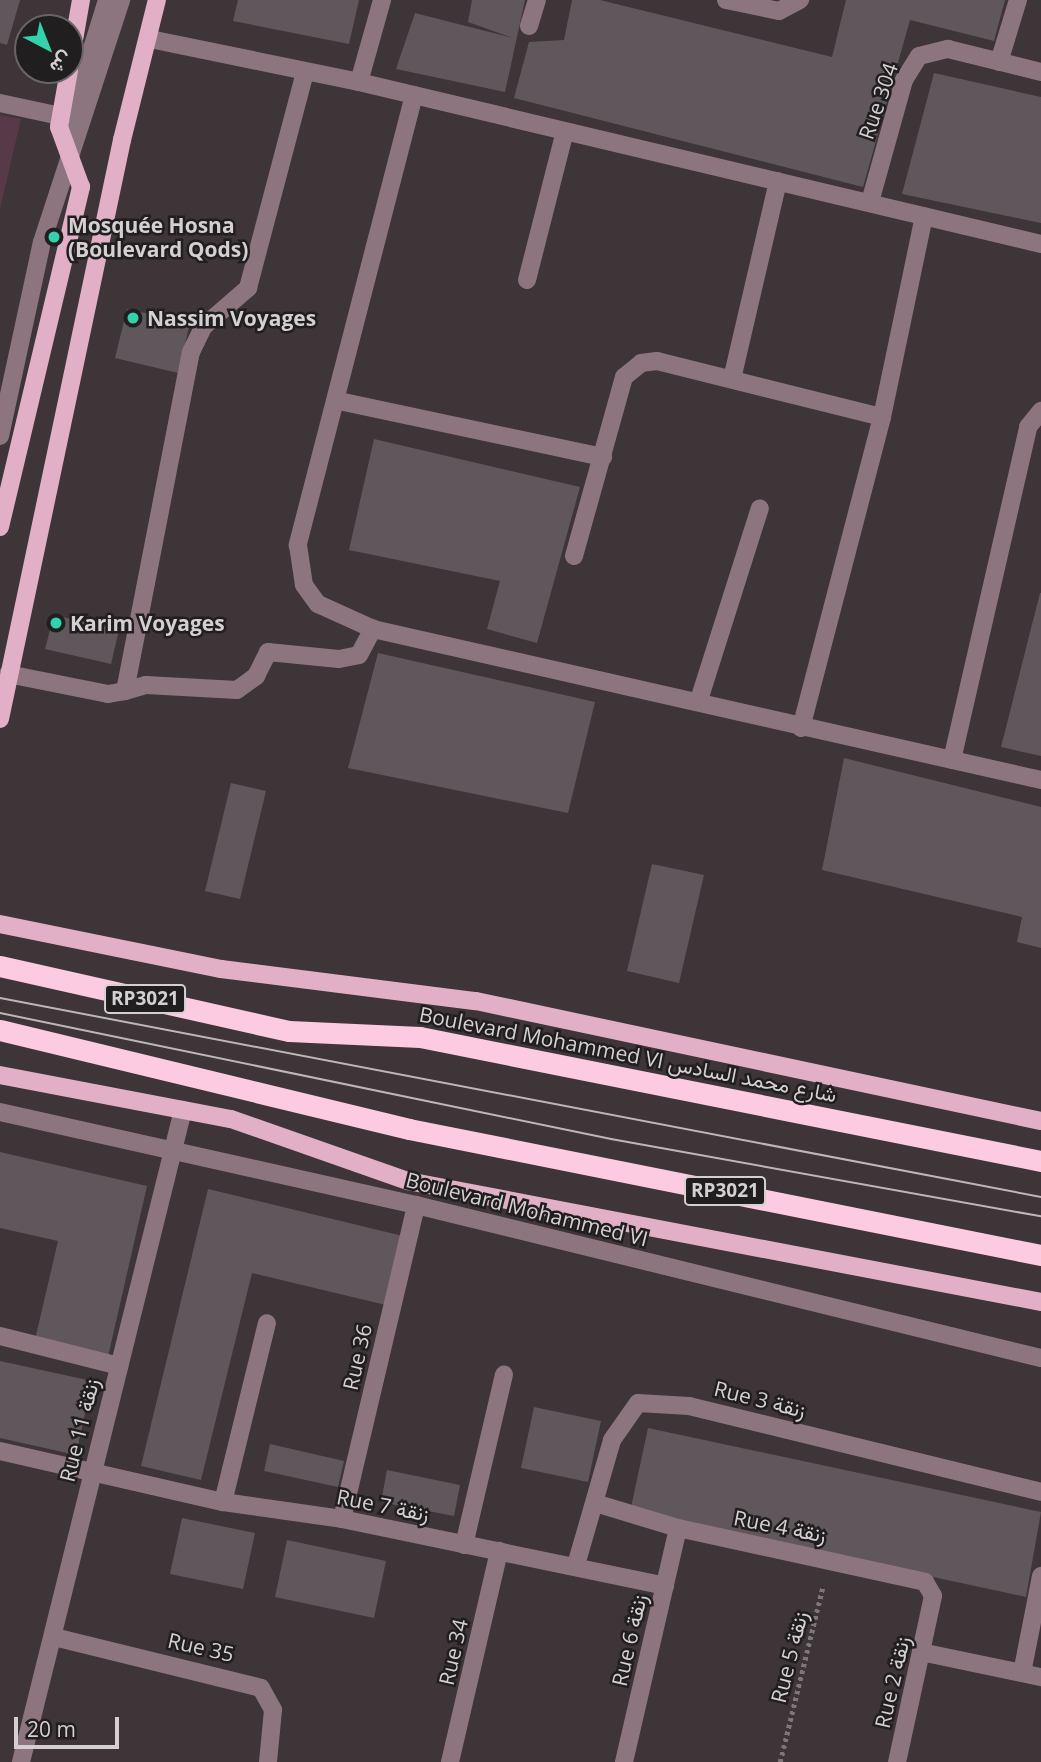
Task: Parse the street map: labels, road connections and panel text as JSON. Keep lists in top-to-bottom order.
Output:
{
  "streets": {
    "highway": ["RP3021", "Boulevard Mohammed VI شارع محمد السادس"],
    "main road": ["Boulevard Mohammed VI"],
    "street": [
      "Rue 304",
      "Rue 36",
      "Rue 3 زنقة",
      "Rue 11 زنقة",
      "Rue 7 زنقة",
      "Rue 4 زنقة",
      "Rue 6 زنقة",
      "Rue 35",
      "Rue 34",
      "Rue 2 زنقة"
    ],
    "path": ["Rue 5 زنقة"]
  },
  "crossings": [
    ["Boulevard Mohammed VI", "Rue 36"],
    ["Boulevard Mohammed VI", "Rue 11 زنقة"],
    ["Rue 36", "Rue 7 زنقة"],
    ["Rue 3 زنقة", "Rue 7 زنقة"],
    ["Rue 3 زنقة", "Rue 4 زنقة"],
    ["Rue 11 زنقة", "Rue 7 زنقة"],
    ["Rue 11 زنقة", "Rue 35"],
    ["Rue 7 زنقة", "Rue 6 زنقة"],
    ["Rue 7 زنقة", "Rue 34"],
    ["Rue 4 زنقة", "Rue 6 زنقة"],
    ["Rue 4 زنقة", "Rue 5 زنقة"],
    ["Rue 4 زنقة", "Rue 2 زنقة"]
  ],
  "places": ["Mosquée Hosna (Boulevard Qods)", "Nassim Voyages", "Karim Voyages"],
  "scale_bar": "20 m",
  "north": "bottom right"
}
